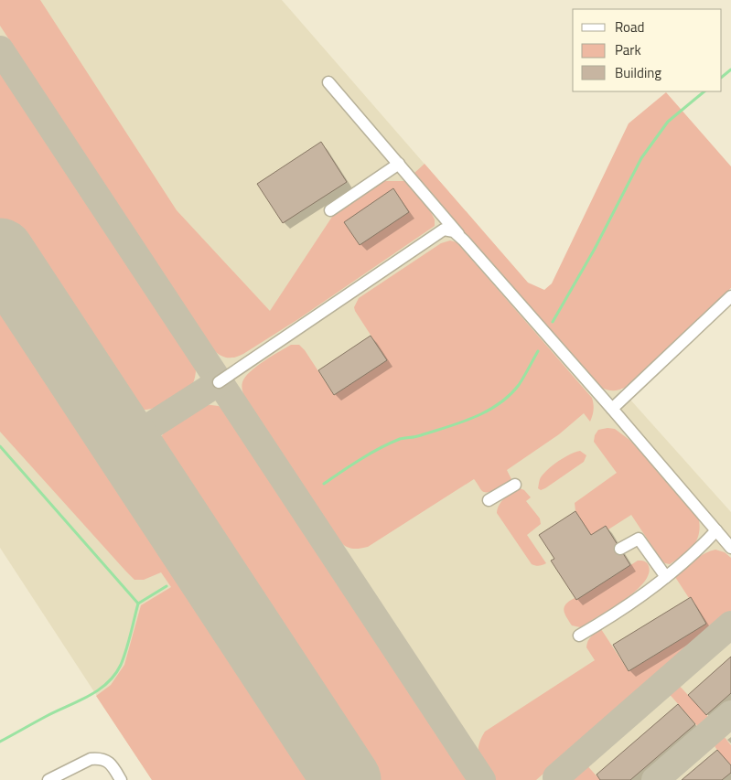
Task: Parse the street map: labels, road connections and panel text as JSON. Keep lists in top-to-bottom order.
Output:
{
  "legend": ["Road", "Park", "Building"]
}
